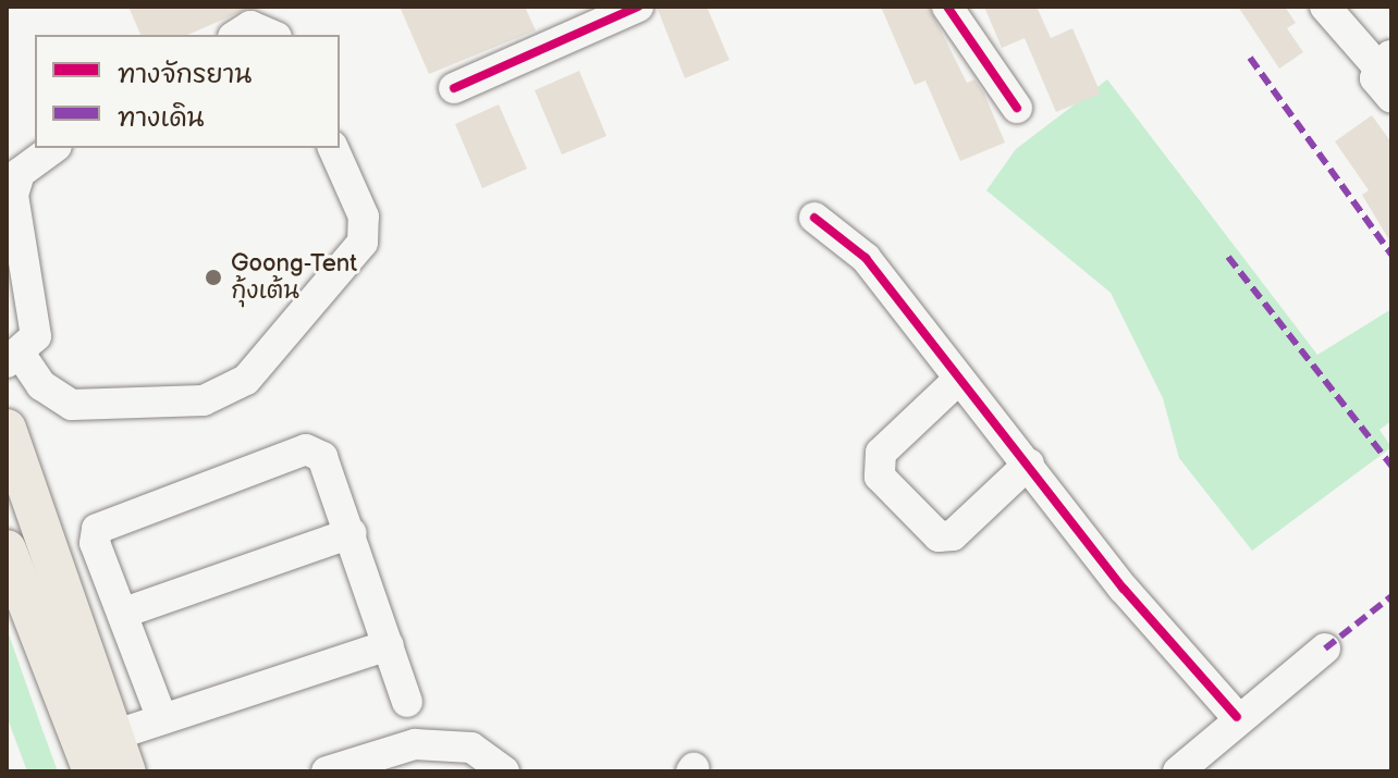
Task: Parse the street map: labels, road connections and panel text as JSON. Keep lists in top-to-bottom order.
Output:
{
  "places": ["Goong-Tent กุ้งเต้น"],
  "legend": ["ทางจักรยาน", "ทางเดิน"]
}
